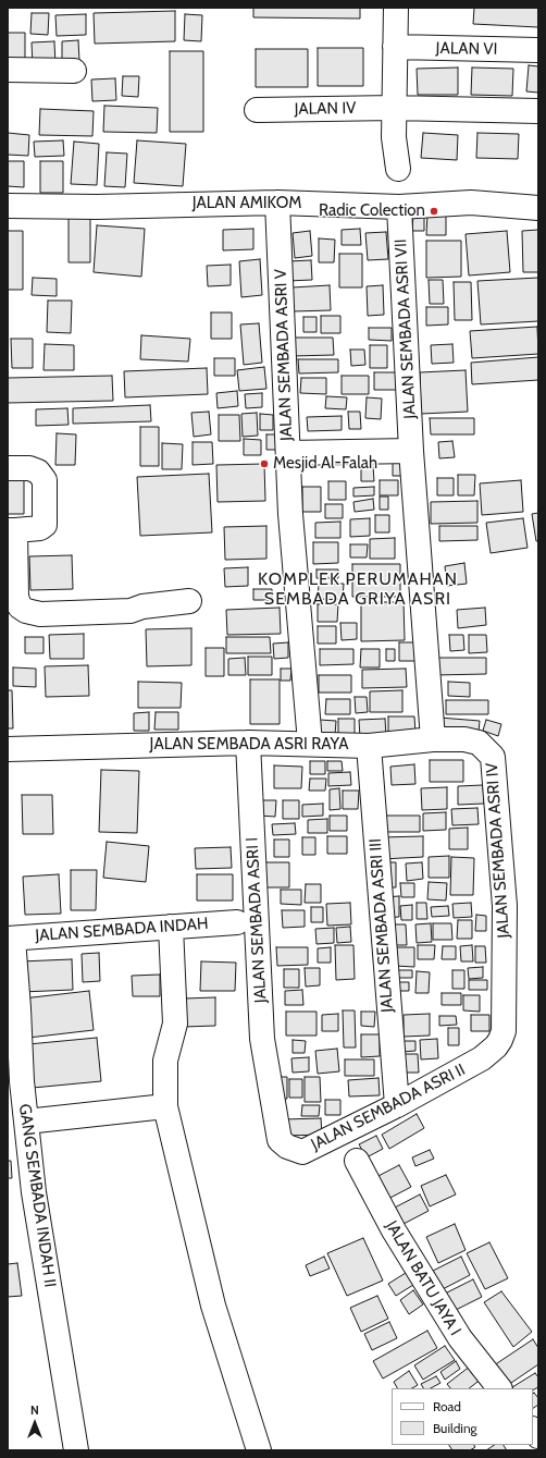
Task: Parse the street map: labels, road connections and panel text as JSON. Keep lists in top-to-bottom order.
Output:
{
  "streets": {
    "street": [
      "JALAN VI",
      "JALAN IV",
      "JALAN AMIKOM",
      "JALAN SEMBADA ASRI VII",
      "JALAN SEMBADA ASRI V",
      "JALAN SEMBADA ASRI RAYA",
      "JALAN SEMBADA ASRI IV",
      "JALAN SEMBADA ASRI I",
      "JALAN SEMBADA ASRI III",
      "JALAN SEMBADA INDAH",
      "JALAN SEMBADA ASRI II",
      "GANG SEMBADA INDAH II",
      "JALAN BATU JAYA I"
    ]
  },
  "crossings": [
    ["JALAN AMIKOM", "JALAN SEMBADA ASRI VII"],
    ["JALAN AMIKOM", "JALAN SEMBADA ASRI V"],
    ["JALAN SEMBADA ASRI VII", "JALAN SEMBADA ASRI RAYA"],
    ["JALAN SEMBADA ASRI V", "JALAN SEMBADA ASRI RAYA"],
    ["JALAN SEMBADA ASRI RAYA", "JALAN SEMBADA ASRI IV"],
    ["JALAN SEMBADA ASRI RAYA", "JALAN SEMBADA ASRI I"],
    ["JALAN SEMBADA ASRI RAYA", "JALAN SEMBADA ASRI III"],
    ["JALAN SEMBADA ASRI IV", "JALAN SEMBADA ASRI II"],
    ["JALAN SEMBADA ASRI I", "JALAN SEMBADA ASRI II"],
    ["JALAN SEMBADA ASRI III", "JALAN SEMBADA ASRI II"],
    ["JALAN SEMBADA INDAH", "GANG SEMBADA INDAH II"]
  ],
  "districts": ["KOMPLEK PERUMAHAN SEMBADA GRIYA ASRI"],
  "places": ["Radic Colection", "Mesjid Al-Falah"],
  "legend": ["Road", "Building"],
  "north": "top"
}
